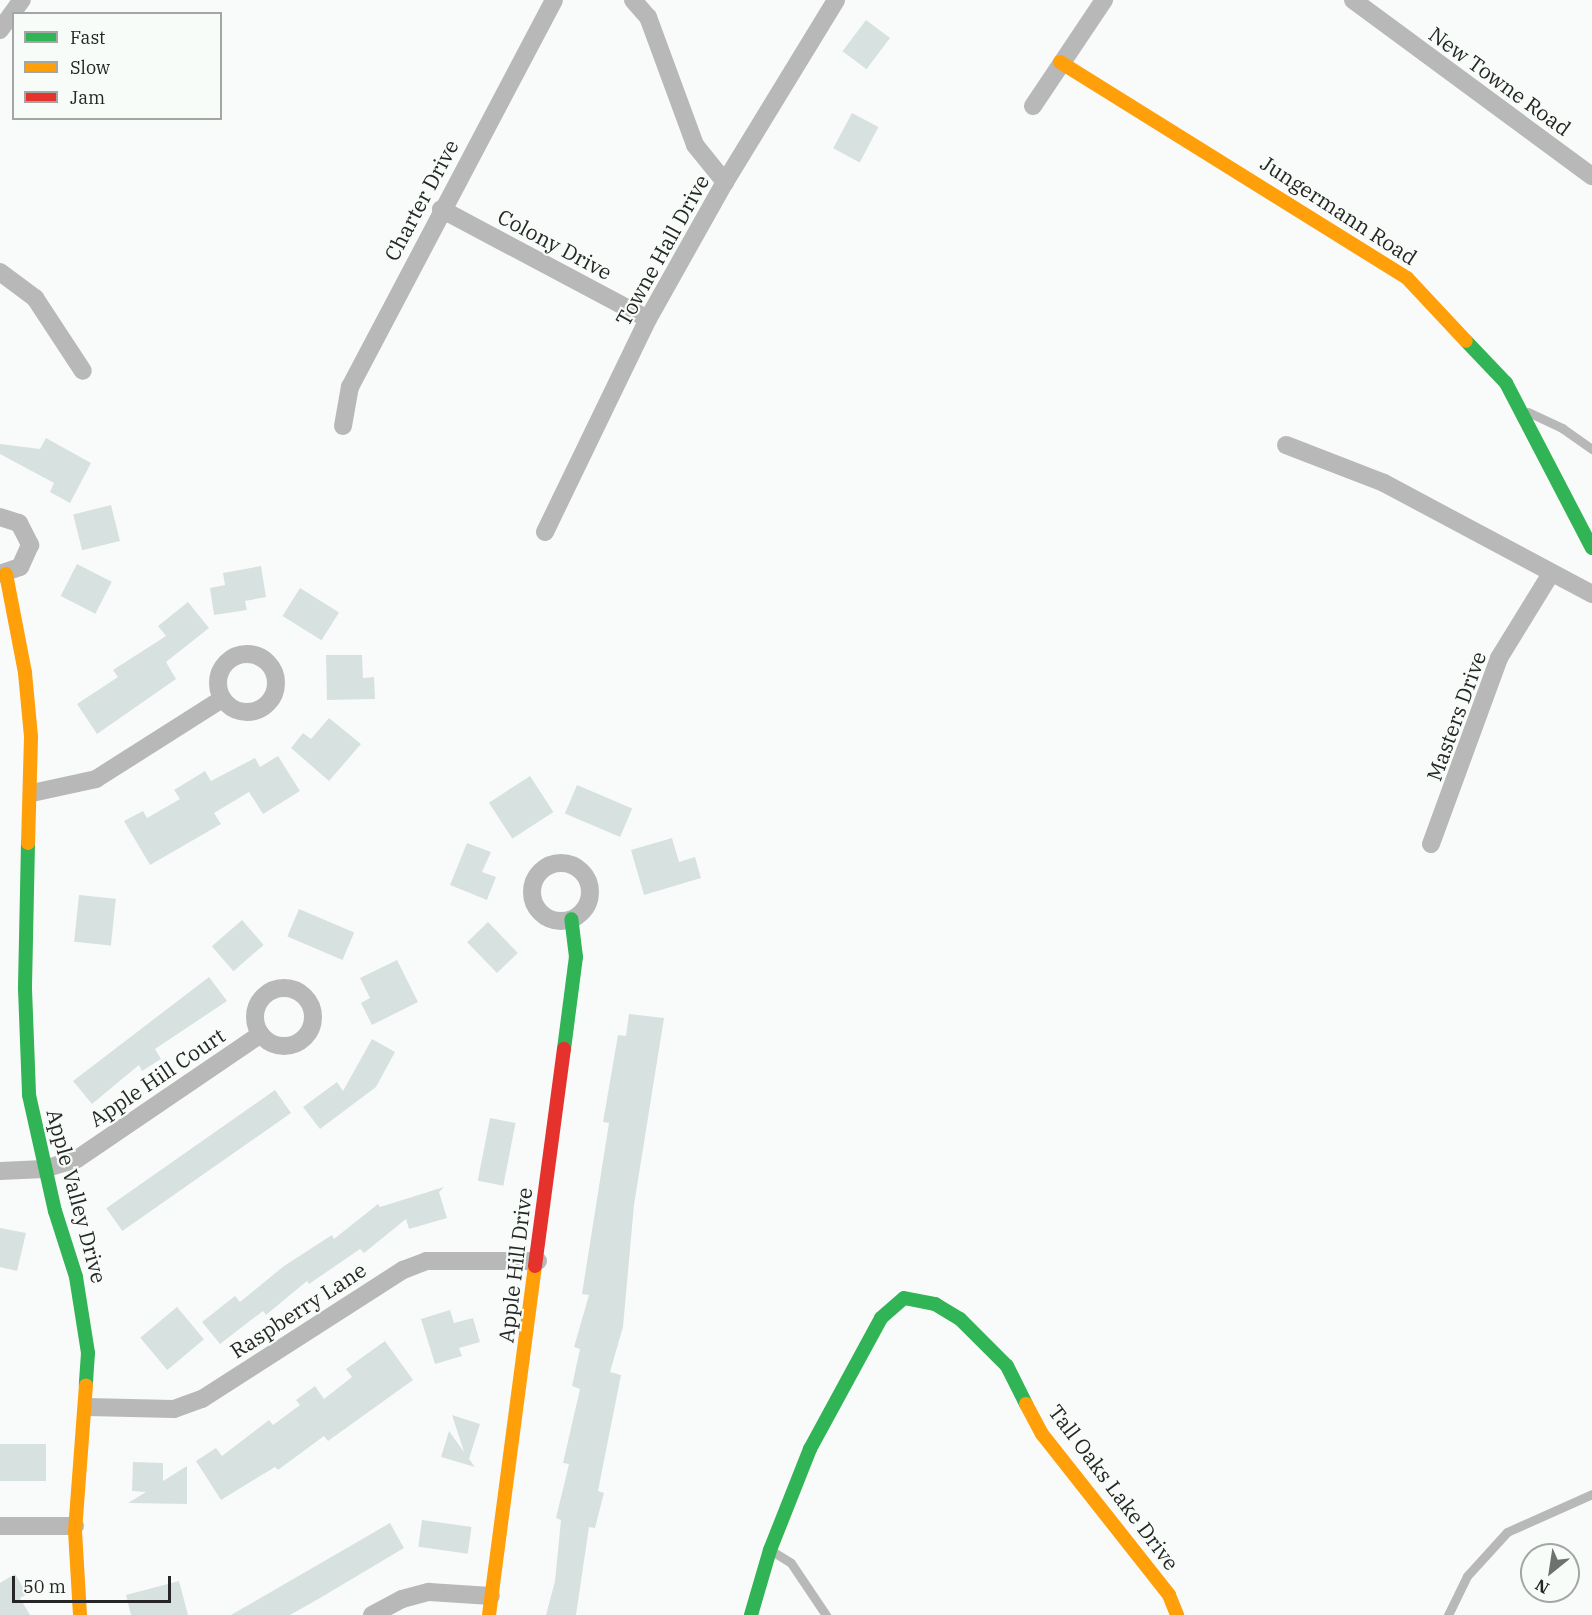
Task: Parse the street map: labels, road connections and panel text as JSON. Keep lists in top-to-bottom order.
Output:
{
  "streets": {
    "street": [
      "New Towne Road",
      "Charter Drive",
      "Jungermann Road",
      "Colony Drive",
      "Towne Hall Drive",
      "Masters Drive",
      "Apple Hill Court",
      "Apple Valley Drive",
      "Apple Hill Drive",
      "Raspberry Lane",
      "Tall Oaks Lake Drive"
    ]
  },
  "crossings": [
    ["Charter Drive", "Colony Drive"],
    ["Colony Drive", "Towne Hall Drive"],
    ["Apple Hill Court", "Apple Valley Drive"],
    ["Apple Valley Drive", "Raspberry Lane"],
    ["Apple Hill Drive", "Raspberry Lane"]
  ],
  "legend": ["Fast", "Slow", "Jam"],
  "scale_bar": "50 m",
  "north": "bottom left"
}
